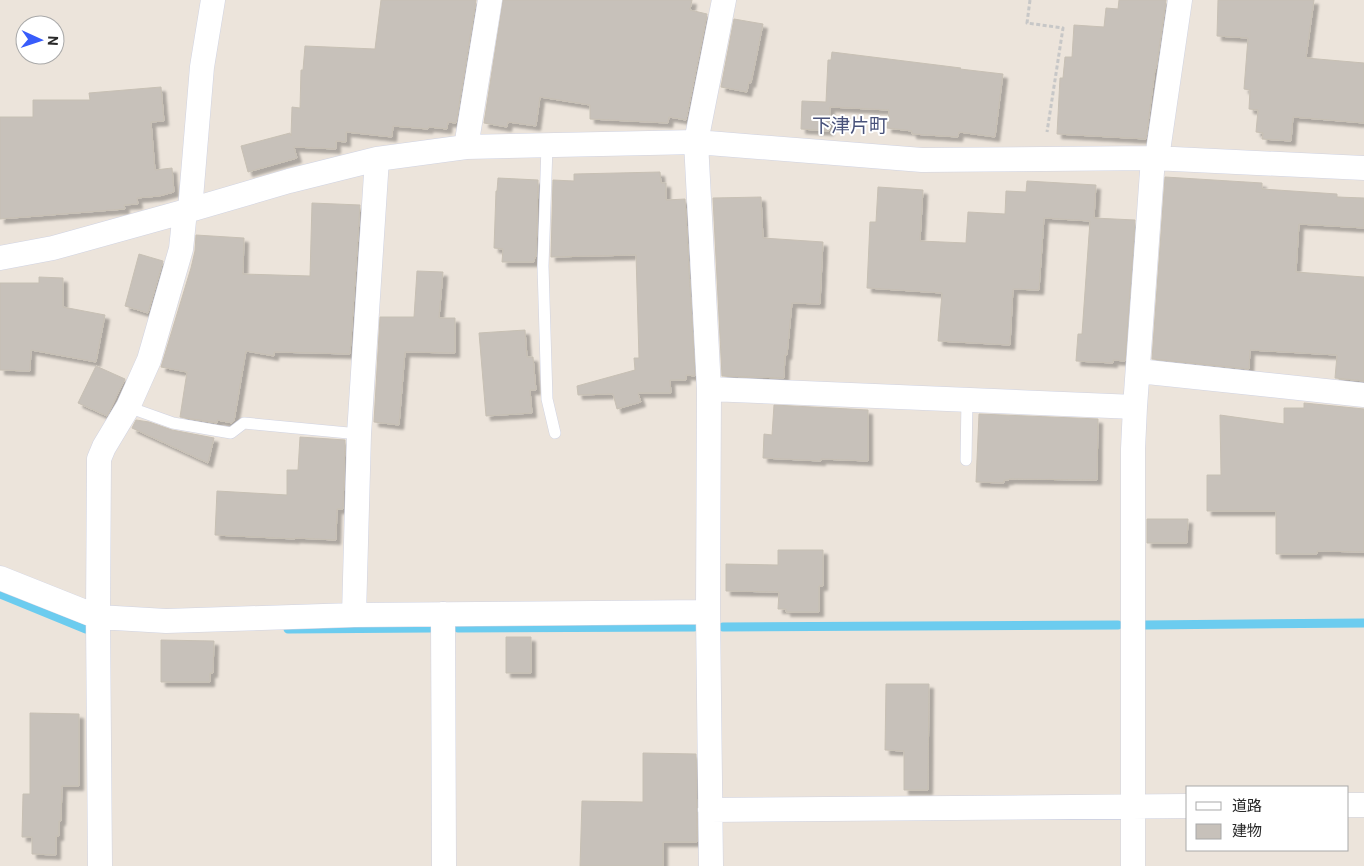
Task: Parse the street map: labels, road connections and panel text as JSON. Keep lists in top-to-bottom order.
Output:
{
  "districts": ["下津片町"],
  "legend": ["道路", "建物"],
  "north": "right"
}
